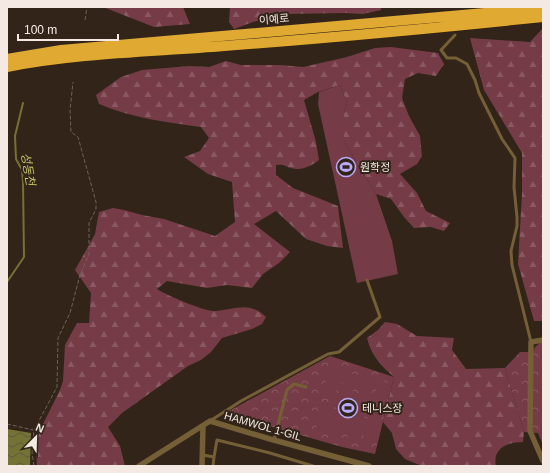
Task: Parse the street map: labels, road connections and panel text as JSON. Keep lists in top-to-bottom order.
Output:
{
  "streets": {
    "highway": ["이예로"],
    "street": ["HAMWOL 1-GIL"]
  },
  "water": ["성동천"],
  "places": {
    "sports": ["원학정", "테니스장"]
  },
  "scale_bar": "100 m",
  "north": "top right"
}
